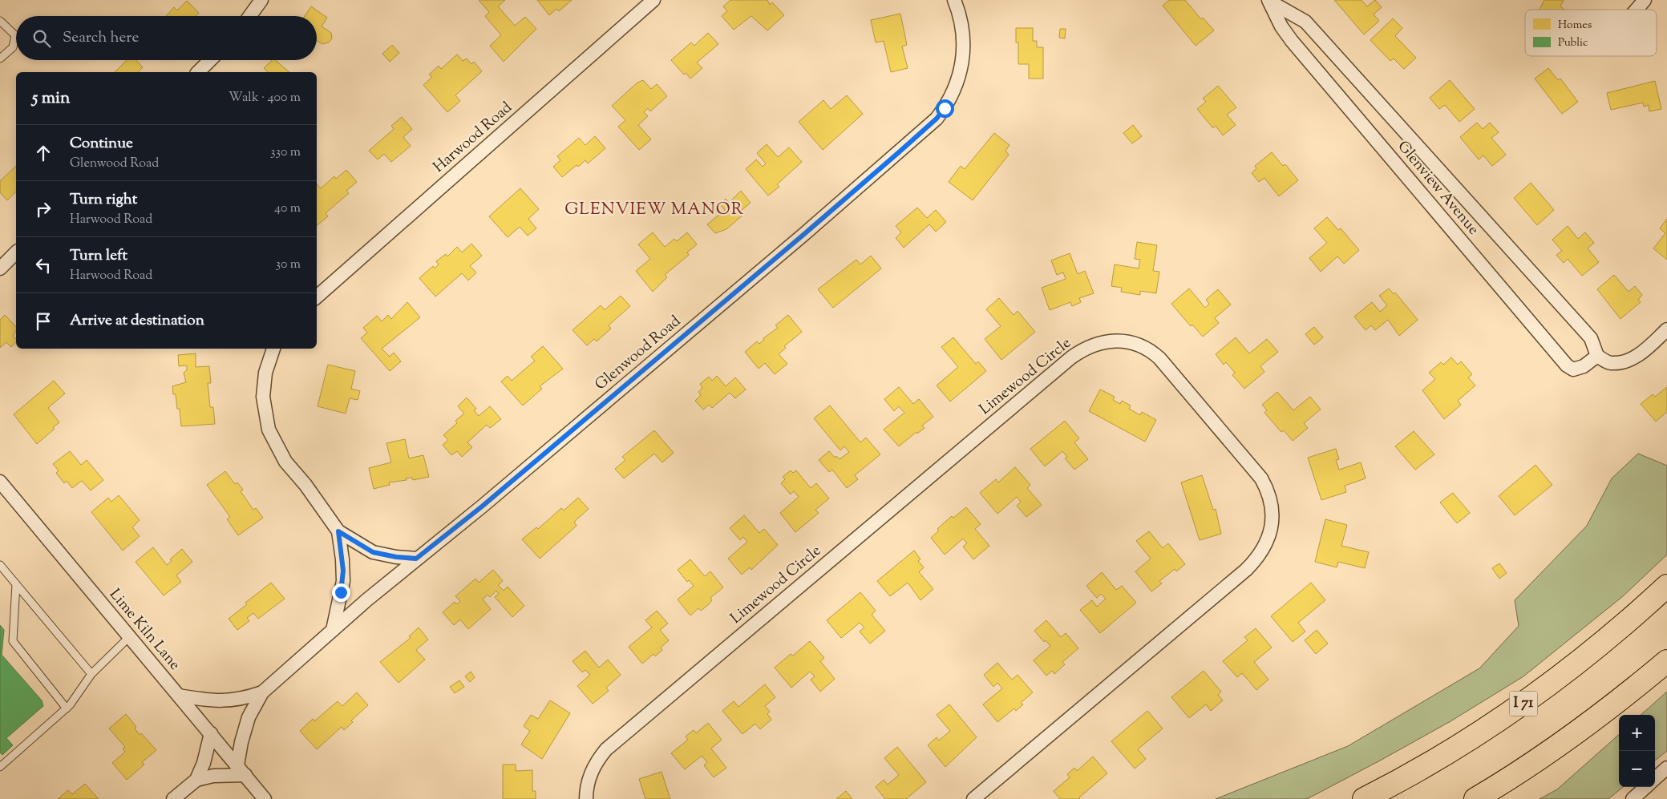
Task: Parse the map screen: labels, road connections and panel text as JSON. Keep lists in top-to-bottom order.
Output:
{
  "streets": {
    "highway": ["I 71"],
    "street": [
      "Harwood Road",
      "Glenview Avenue",
      "Glenwood Road",
      "Limewood Circle",
      "Lime Kiln Lane"
    ]
  },
  "crossings": [
    ["Glenwood Road", "Lime Kiln Lane"]
  ],
  "districts": ["GLENVIEW MANOR"],
  "legend": ["Homes", "Public"],
  "page": {
    "search": "Search here",
    "heading": ["5 min", "Walk · 400 m"],
    "list": [
      ["Continue", "Glenwood Road", "330 m"],
      ["Turn right", "Harwood Road", "40 m"],
      ["Turn left", "Harwood Road", "30 m"],
      "Arrive at destination"
    ],
    "map_buttons": ["+", "−"]
  }
}
